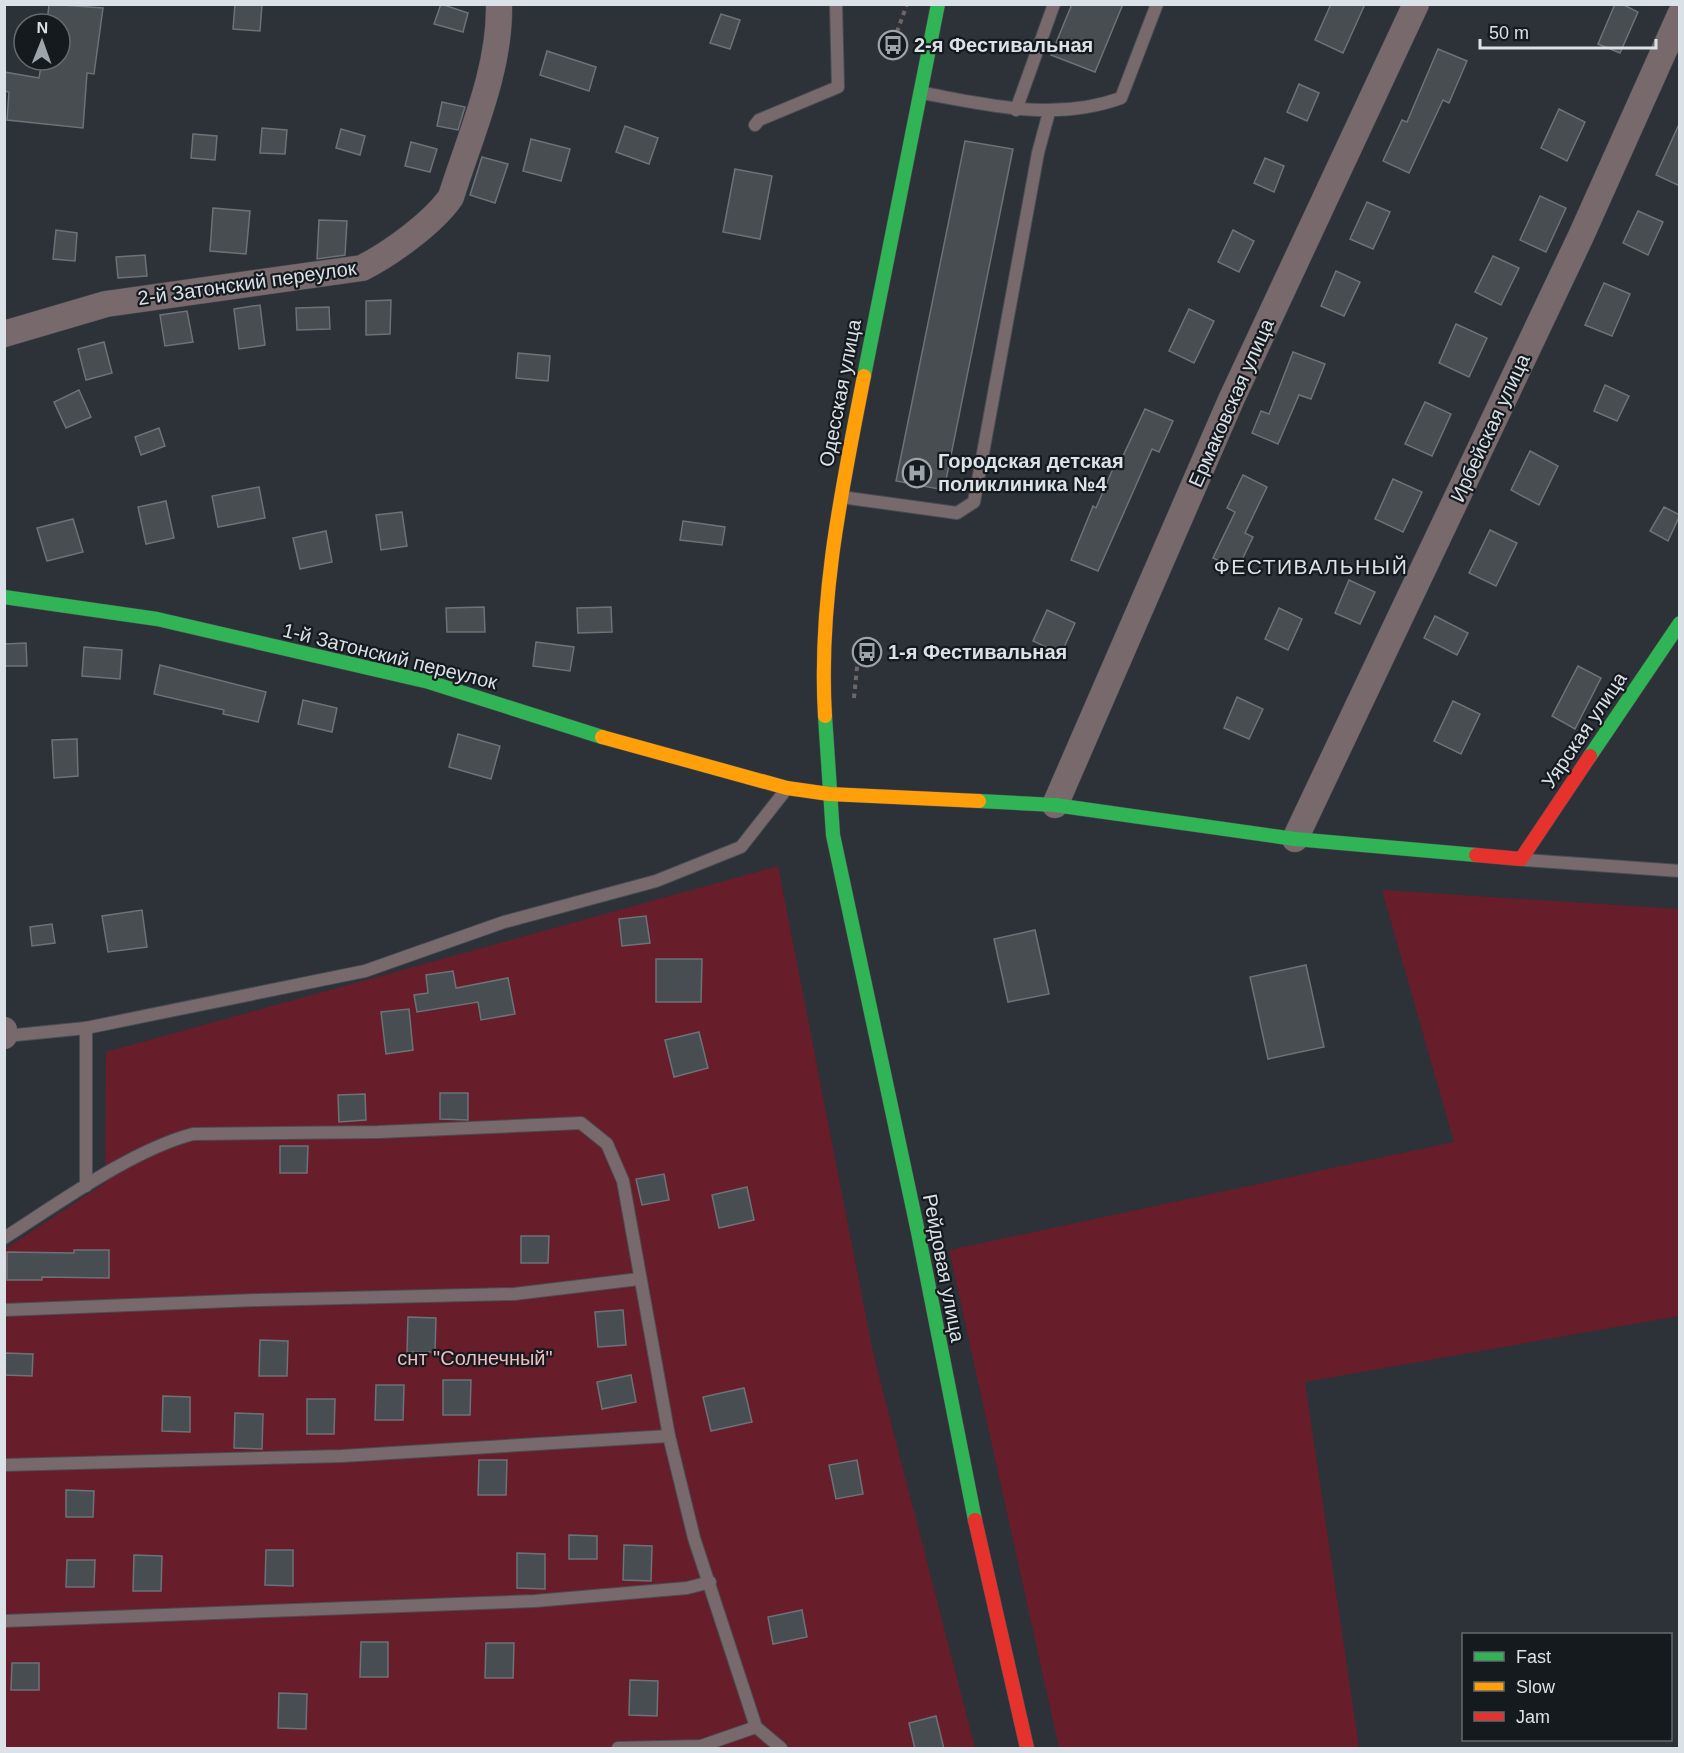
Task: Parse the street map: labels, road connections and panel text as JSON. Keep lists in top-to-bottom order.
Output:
{
  "streets": {
    "street": [
      "2-й Затонский переулок",
      "Одесская улица",
      "Ермаковская улица",
      "Ирбейская улица",
      "1-й Затонский переулок",
      "Уярская улица",
      "Рейдовая улица"
    ]
  },
  "crossings": [
    ["Одесская улица", "Рейдовая улица"]
  ],
  "districts": ["ФЕСТИВАЛЬНЫЙ"],
  "parks": ["снт \"Солнечный\""],
  "places": {
    "bus stop": ["2-я Фестивальная", "1-я Фестивальная"],
    "hospital": ["Городская детская поликлиника №4"]
  },
  "legend": ["Fast", "Slow", "Jam"],
  "scale_bar": "50 m",
  "north": "top"
}
